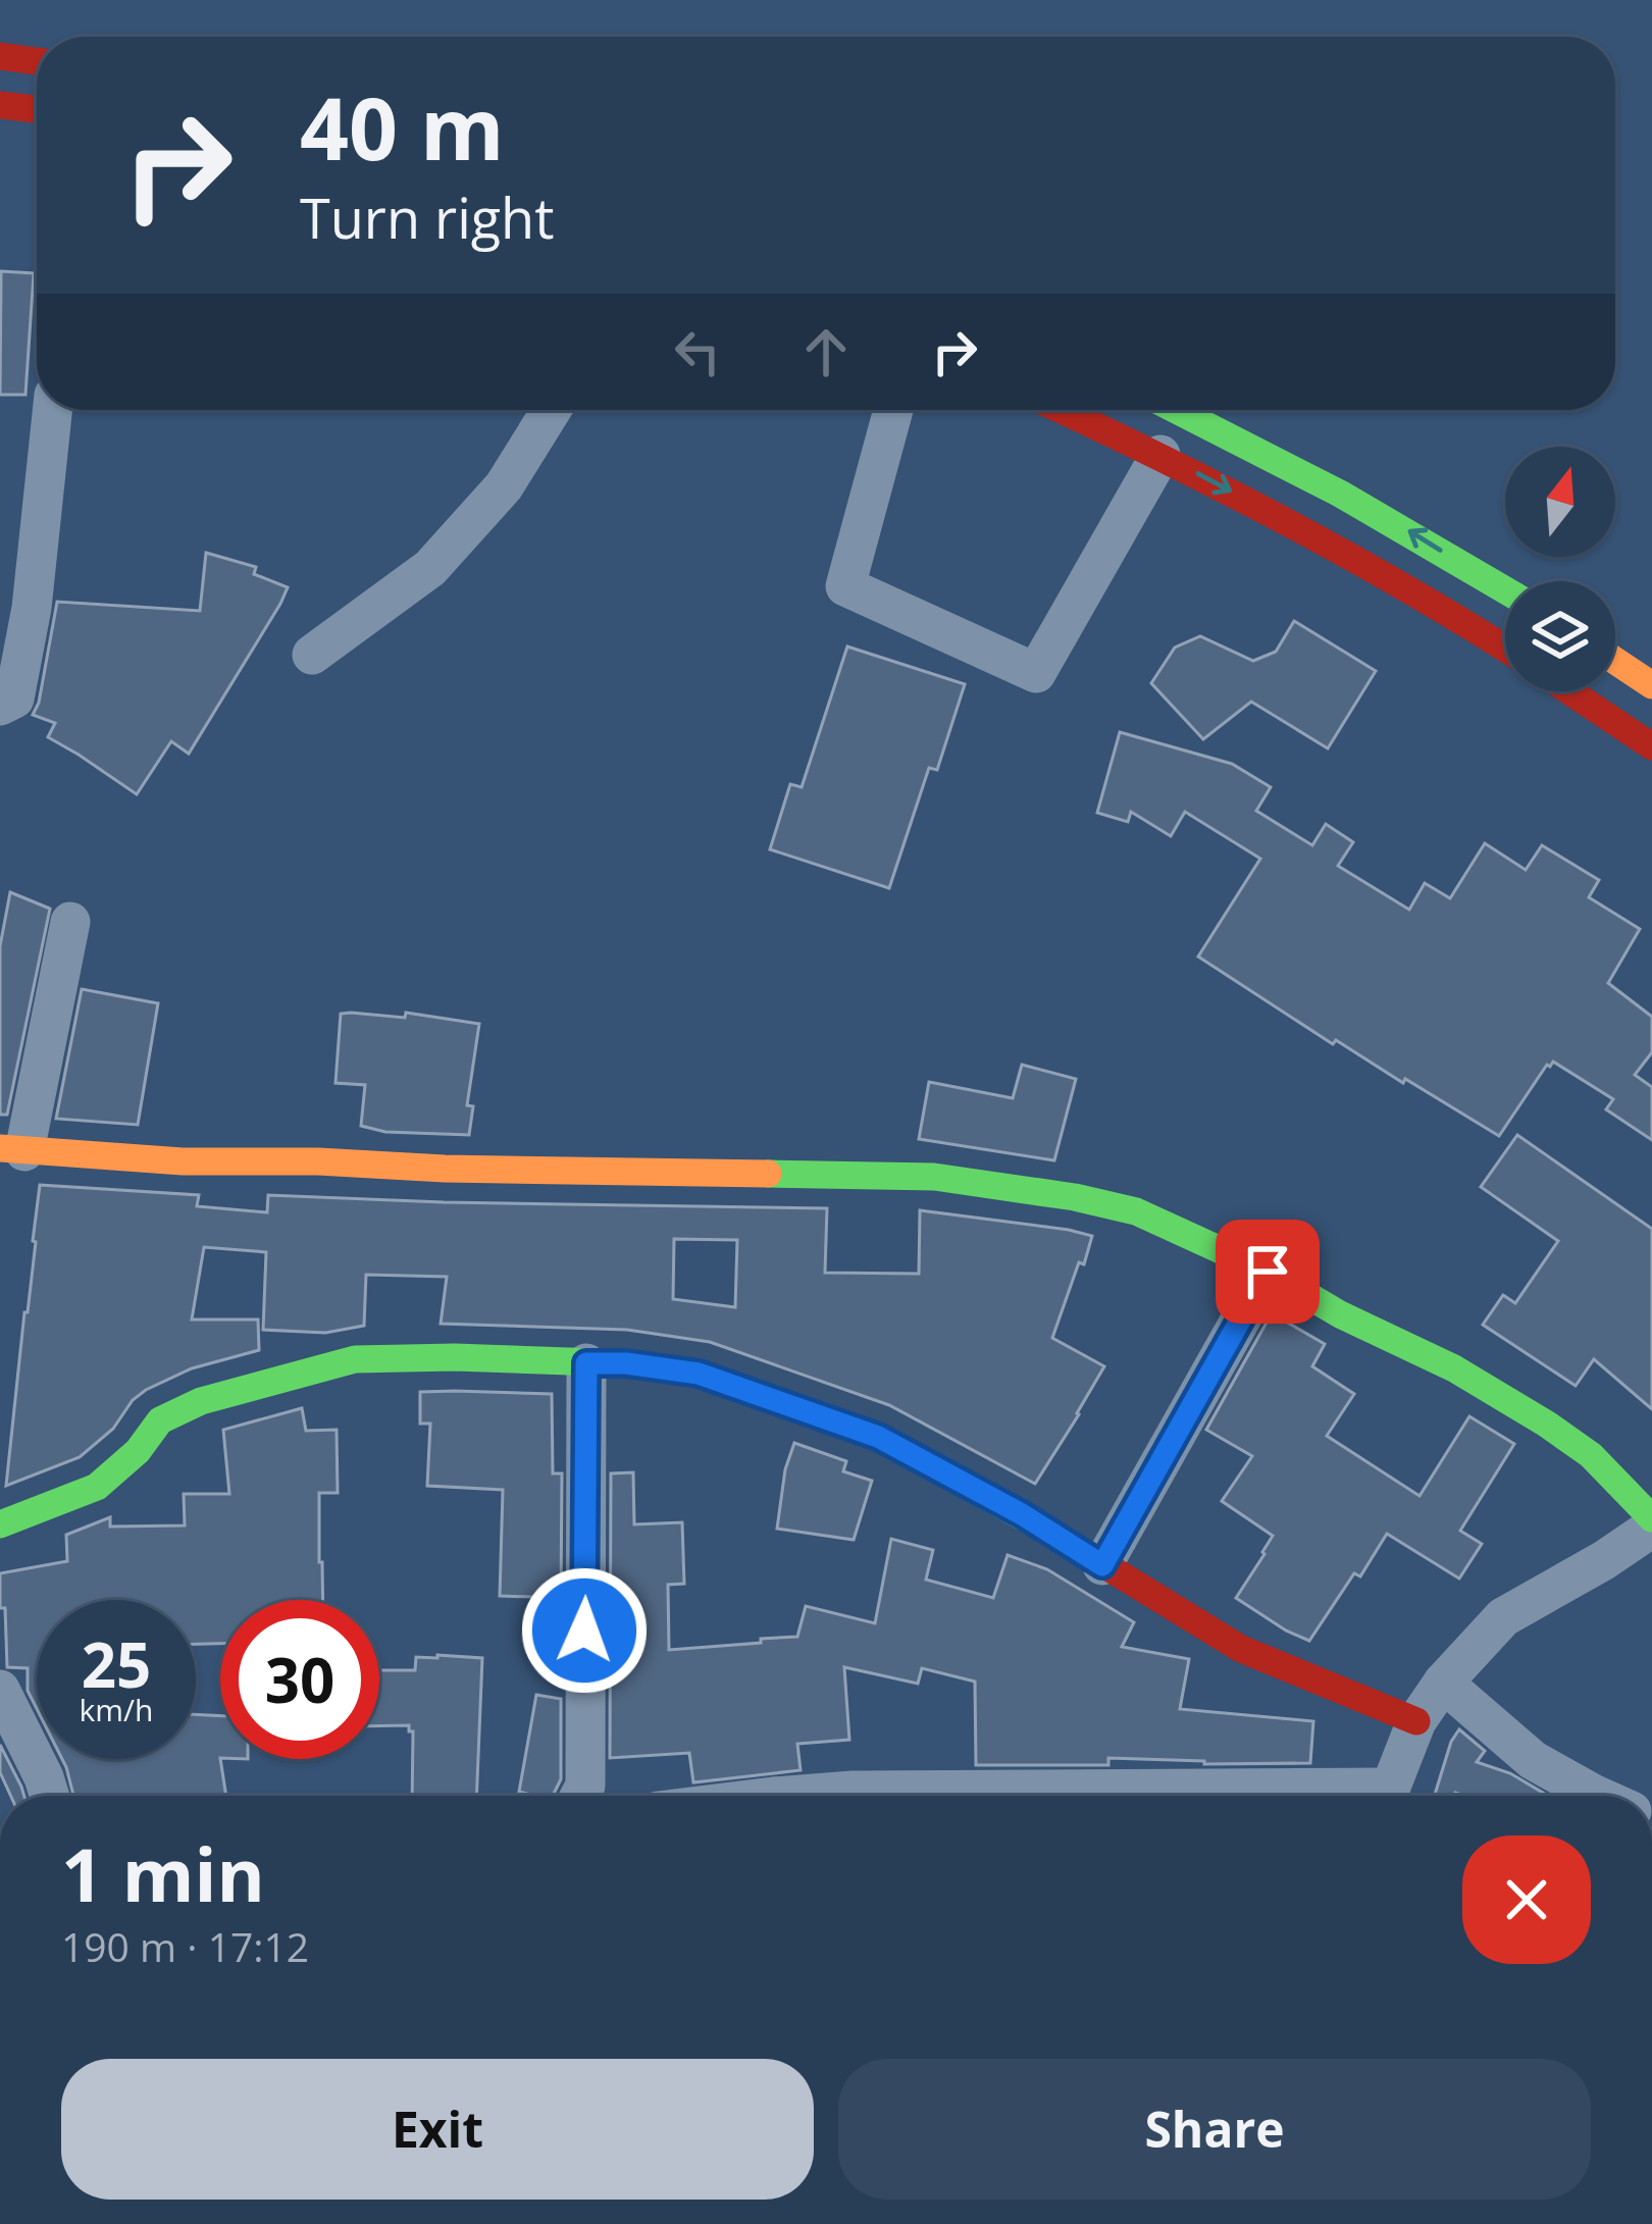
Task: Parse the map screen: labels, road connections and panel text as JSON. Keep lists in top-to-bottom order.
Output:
{
  "north": "top",
  "page": {
    "turn": ["40 m", "Turn right"],
    "speed": "25 km/h",
    "limit": "30",
    "heading": ["1 min", "190 m · 17:12"],
    "buttons": ["Exit", "Share"]
  }
}
